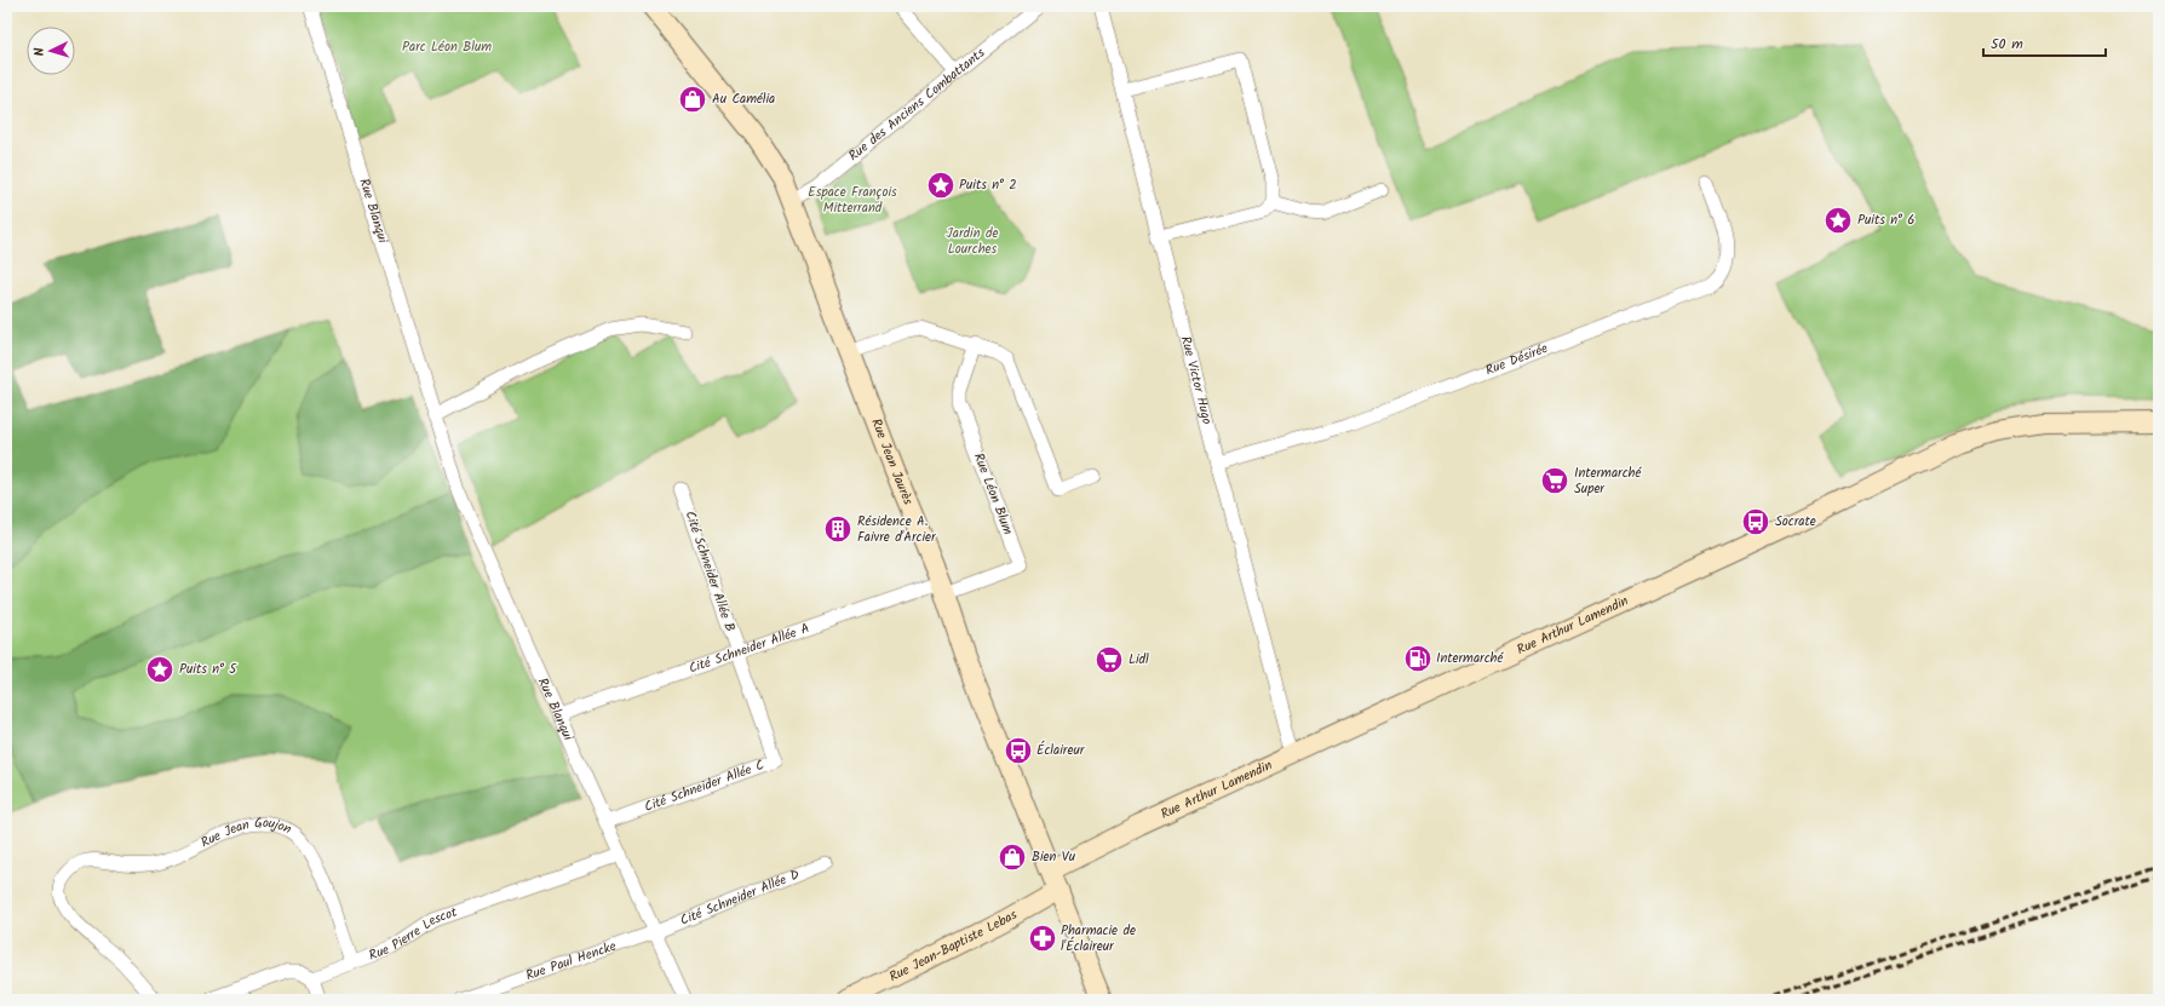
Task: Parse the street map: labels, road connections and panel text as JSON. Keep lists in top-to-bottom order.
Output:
{
  "streets": {
    "street": [
      "Rue des Anciens Combattants",
      "Rue Blanqui",
      "Rue Désirée",
      "Rue Victor Hugo",
      "Rue Jean Jaurès",
      "Rue Léon Blum",
      "Cité Schneider Allée B",
      "Rue Arthur Lamendin",
      "Cité Schneider Allée A",
      "Cité Schneider Allée C",
      "Rue Jean Goujon",
      "Cité Schneider Allée D",
      "Rue Pierre Lescot",
      "Rue Jean-Baptiste Lebas",
      "Rue Paul Hencke"
    ]
  },
  "crossings": [
    ["Rue des Anciens Combattants", "Rue Jean Jaurès"],
    ["Rue Blanqui", "Cité Schneider Allée A"],
    ["Rue Blanqui", "Cité Schneider Allée C"],
    ["Rue Blanqui", "Cité Schneider Allée D"],
    ["Rue Blanqui", "Rue Pierre Lescot"],
    ["Rue Blanqui", "Rue Paul Hencke"],
    ["Rue Désirée", "Rue Victor Hugo"],
    ["Rue Victor Hugo", "Rue Arthur Lamendin"],
    ["Rue Jean Jaurès", "Rue Léon Blum"],
    ["Rue Jean Jaurès", "Rue Arthur Lamendin"],
    ["Rue Jean Jaurès", "Cité Schneider Allée A"],
    ["Rue Jean Jaurès", "Rue Jean-Baptiste Lebas"],
    ["Rue Léon Blum", "Cité Schneider Allée A"],
    ["Cité Schneider Allée B", "Cité Schneider Allée A"],
    ["Cité Schneider Allée B", "Cité Schneider Allée C"],
    ["Rue Arthur Lamendin", "Rue Jean-Baptiste Lebas"],
    ["Cité Schneider Allée A", "Cité Schneider Allée C"],
    ["Rue Jean Goujon", "Rue Pierre Lescot"],
    ["Cité Schneider Allée D", "Rue Paul Hencke"]
  ],
  "parks": ["Parc Léon Blum", "Espace François Mitterrand", "Jardin de Lourches"],
  "places": {
    "shop": ["Au Camélia", "Bien Vu"],
    "place": ["Puits n° 2", "Puits n° 6", "Puits n° 5"],
    "supermarket": ["Intermarché Super", "Lidl"],
    "bus stop": ["Socrate", "Éclaireur"],
    "building": ["Résidence A. Faivre d'Arcier"],
    "fuel station": ["Intermarché"],
    "pharmacy": ["Pharmacie de l'Éclaireur"]
  },
  "scale_bar": "50 m",
  "north": "left"
}
